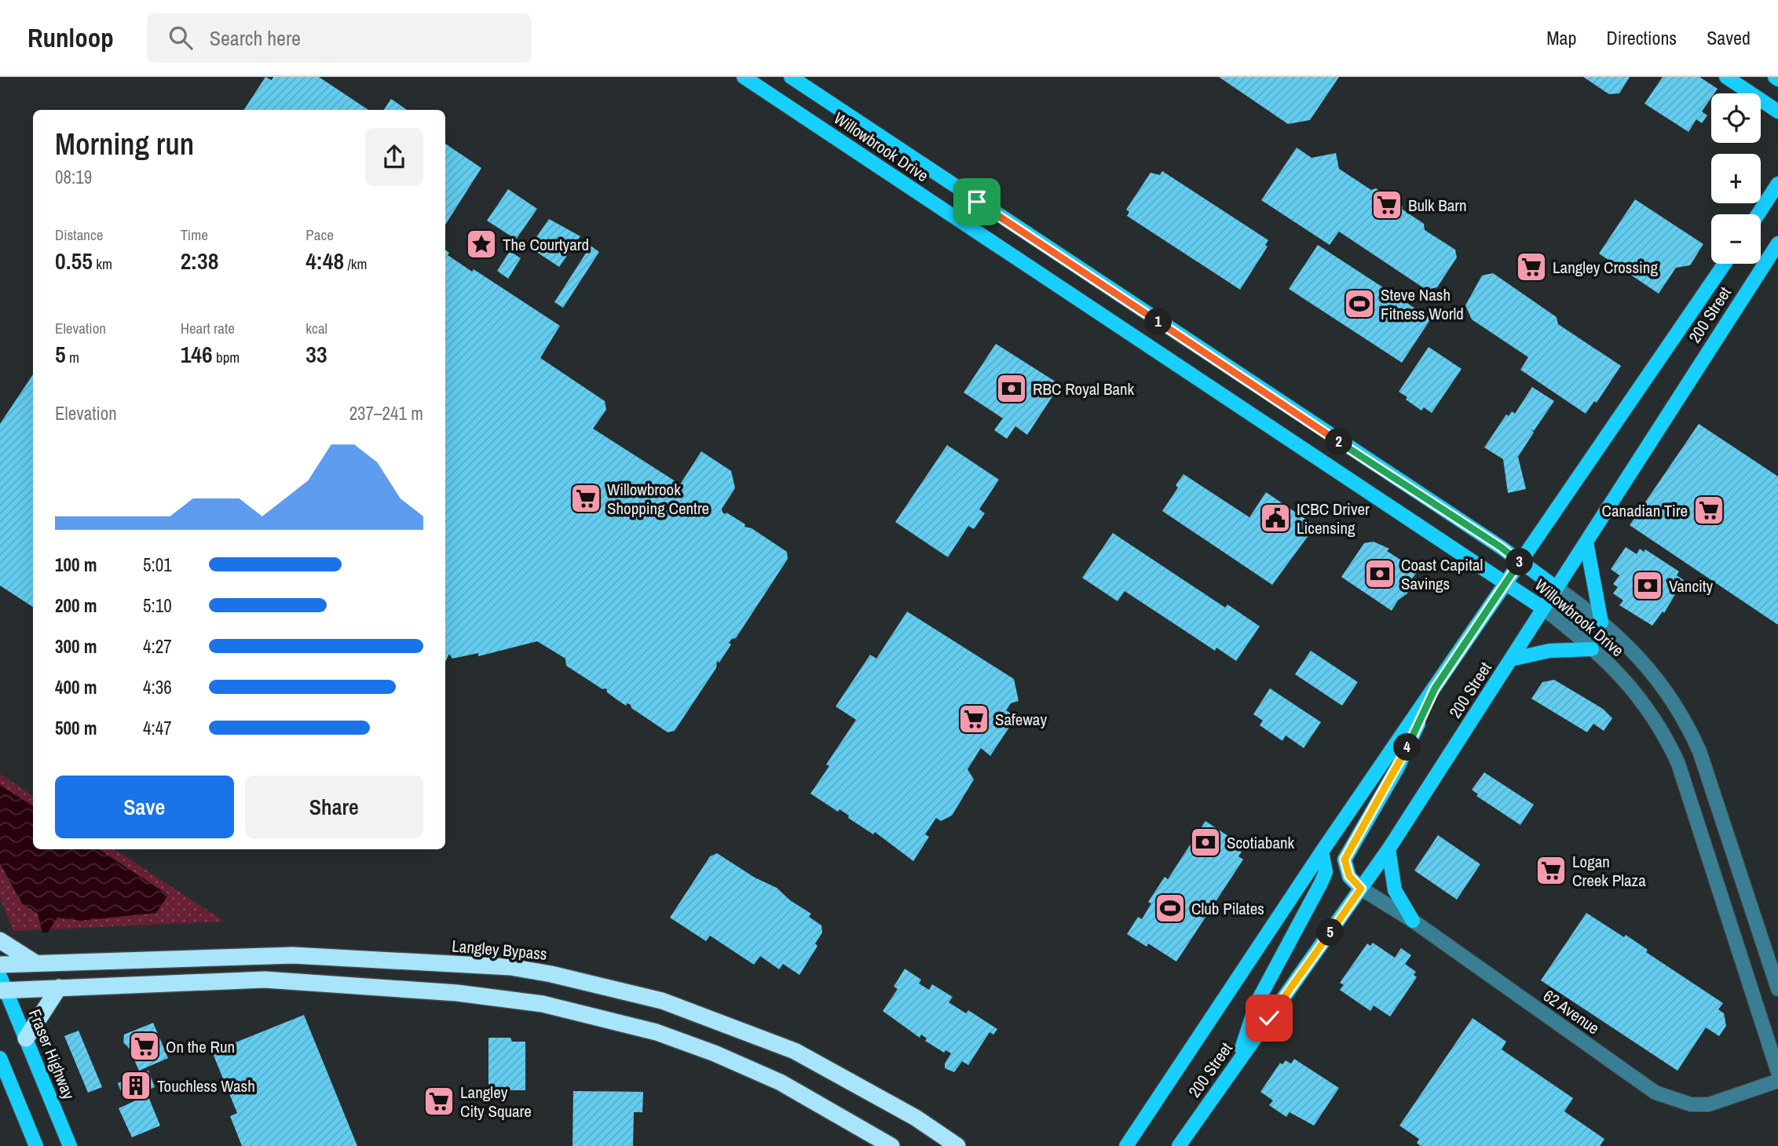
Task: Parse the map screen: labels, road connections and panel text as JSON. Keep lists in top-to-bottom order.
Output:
{
  "streets": {
    "highway": ["Langley Bypass"],
    "main road": ["Willowbrook Drive", "200 Street", "Fraser Highway"],
    "street": ["62 Avenue"]
  },
  "crossings": [
    ["Willowbrook Drive", "200 Street"],
    ["200 Street", "62 Avenue"]
  ],
  "places": {
    "supermarket": [
      "Bulk Barn",
      "Langley Crossing",
      "Willowbrook Shopping Centre",
      "Canadian Tire",
      "Safeway",
      "Logan Creek Plaza",
      "On the Run",
      "Langley City Square"
    ],
    "place": ["The Courtyard"],
    "sports": ["Steve Nash Fitness World", "Club Pilates"],
    "bank": [
      "RBC Royal Bank",
      "Coast Capital Savings",
      "Vancity",
      "Scotiabank"
    ],
    "public building": ["ICBC Driver Licensing"],
    "building": ["Touchless Wash"]
  },
  "page": {
    "header": "Runloop",
    "search": "Search here",
    "nav": ["Map", "Directions", "Saved"],
    "map_buttons": ["+", "−"],
    "heading": ["Morning run", "08:19"],
    "stats": [
      ["Distance", "0.55 km"],
      ["Time", "2:38"],
      ["Pace", "4:48 /km"],
      ["Elevation", "5 m"],
      ["Heart rate", "146 bpm"],
      ["kcal", "33"]
    ],
    "pins": [
      "1",
      "2",
      "3",
      "4",
      "5"
    ],
    "chart": ["Elevation", "237–241 m"],
    "list": [
      {
        "name": "100 m",
        "note": "5:01"
      },
      {
        "name": "200 m",
        "note": "5:10"
      },
      {
        "name": "300 m",
        "note": "4:27"
      },
      {
        "name": "400 m",
        "note": "4:36"
      },
      {
        "name": "500 m",
        "note": "4:47"
      }
    ],
    "buttons": ["Save", "Share"]
  }
}
